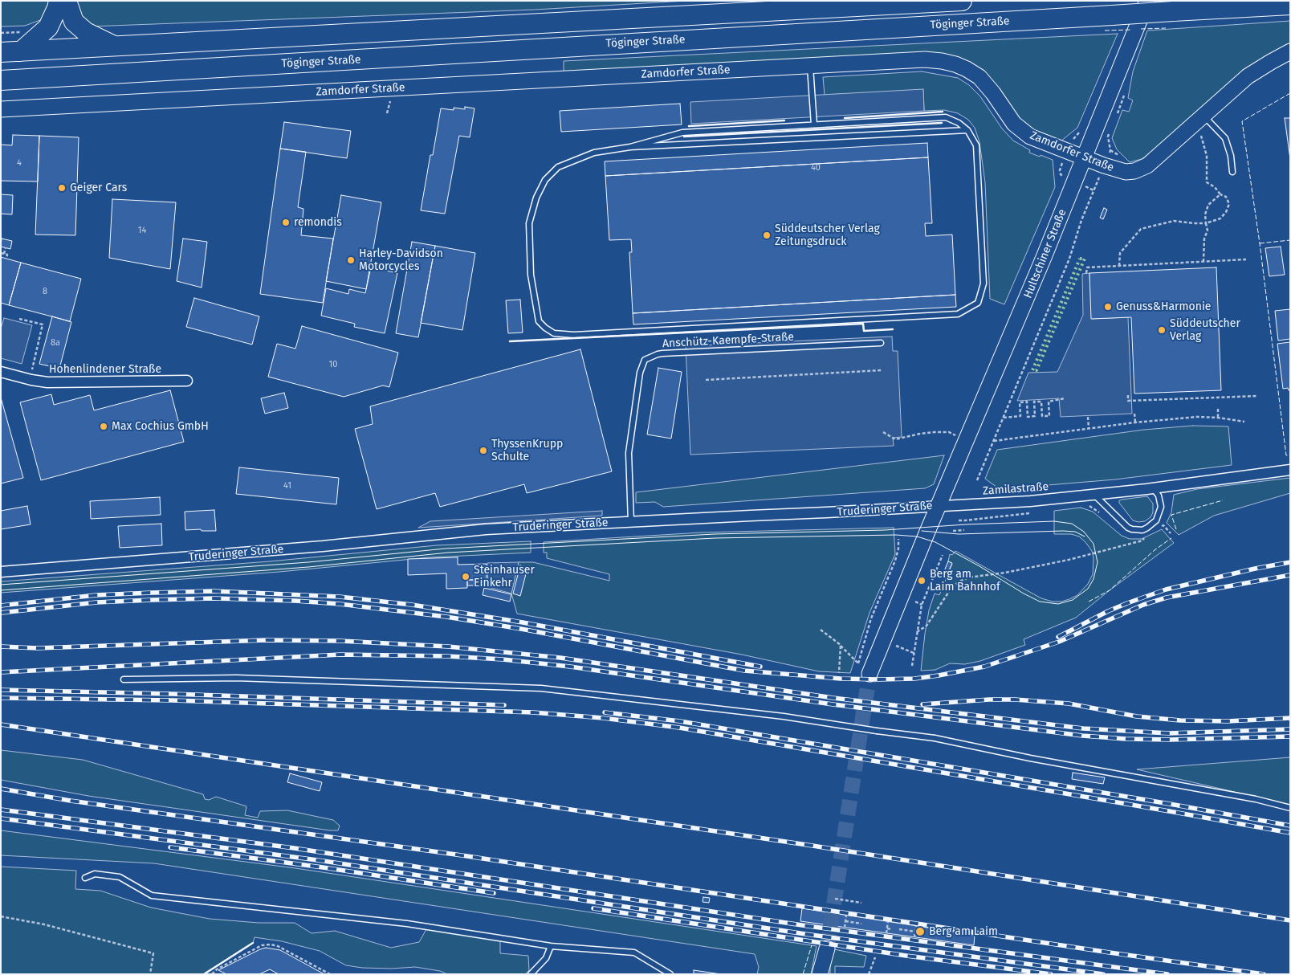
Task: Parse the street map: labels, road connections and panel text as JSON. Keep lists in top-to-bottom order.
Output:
{
  "streets": {
    "highway": ["Töginger Straße"],
    "street": [
      "Zamdorfer Straße",
      "Hultschiner Straße",
      "Hohenlindener Straße",
      "Zamilastraße",
      "Truderinger Straße"
    ],
    "lane": ["Anschütz-Kaempfe-Straße"]
  },
  "crossings": [
    ["Zamdorfer Straße", "Hultschiner Straße"],
    ["Hultschiner Straße", "Zamilastraße"],
    ["Hultschiner Straße", "Truderinger Straße"],
    ["Anschütz-Kaempfe-Straße", "Truderinger Straße"],
    ["Zamilastraße", "Truderinger Straße"]
  ],
  "places": [
    "Geiger Cars",
    "remondis",
    "Süddeutscher Verlag Zeitungsdruck",
    "Harley-Davidson Motorcycles",
    "Genuss&Harmonie",
    "Süddeutscher Verlag",
    "Max Cochius GmbH",
    "ThyssenKrupp Schulte",
    "Steinhauser Einkehr",
    "Berg am Laim Bahnhof",
    "Berg am Laim"
  ],
  "house_numbers": [
    "4",
    "40",
    "14",
    "8",
    "8a",
    "10",
    "41"
  ]
}
